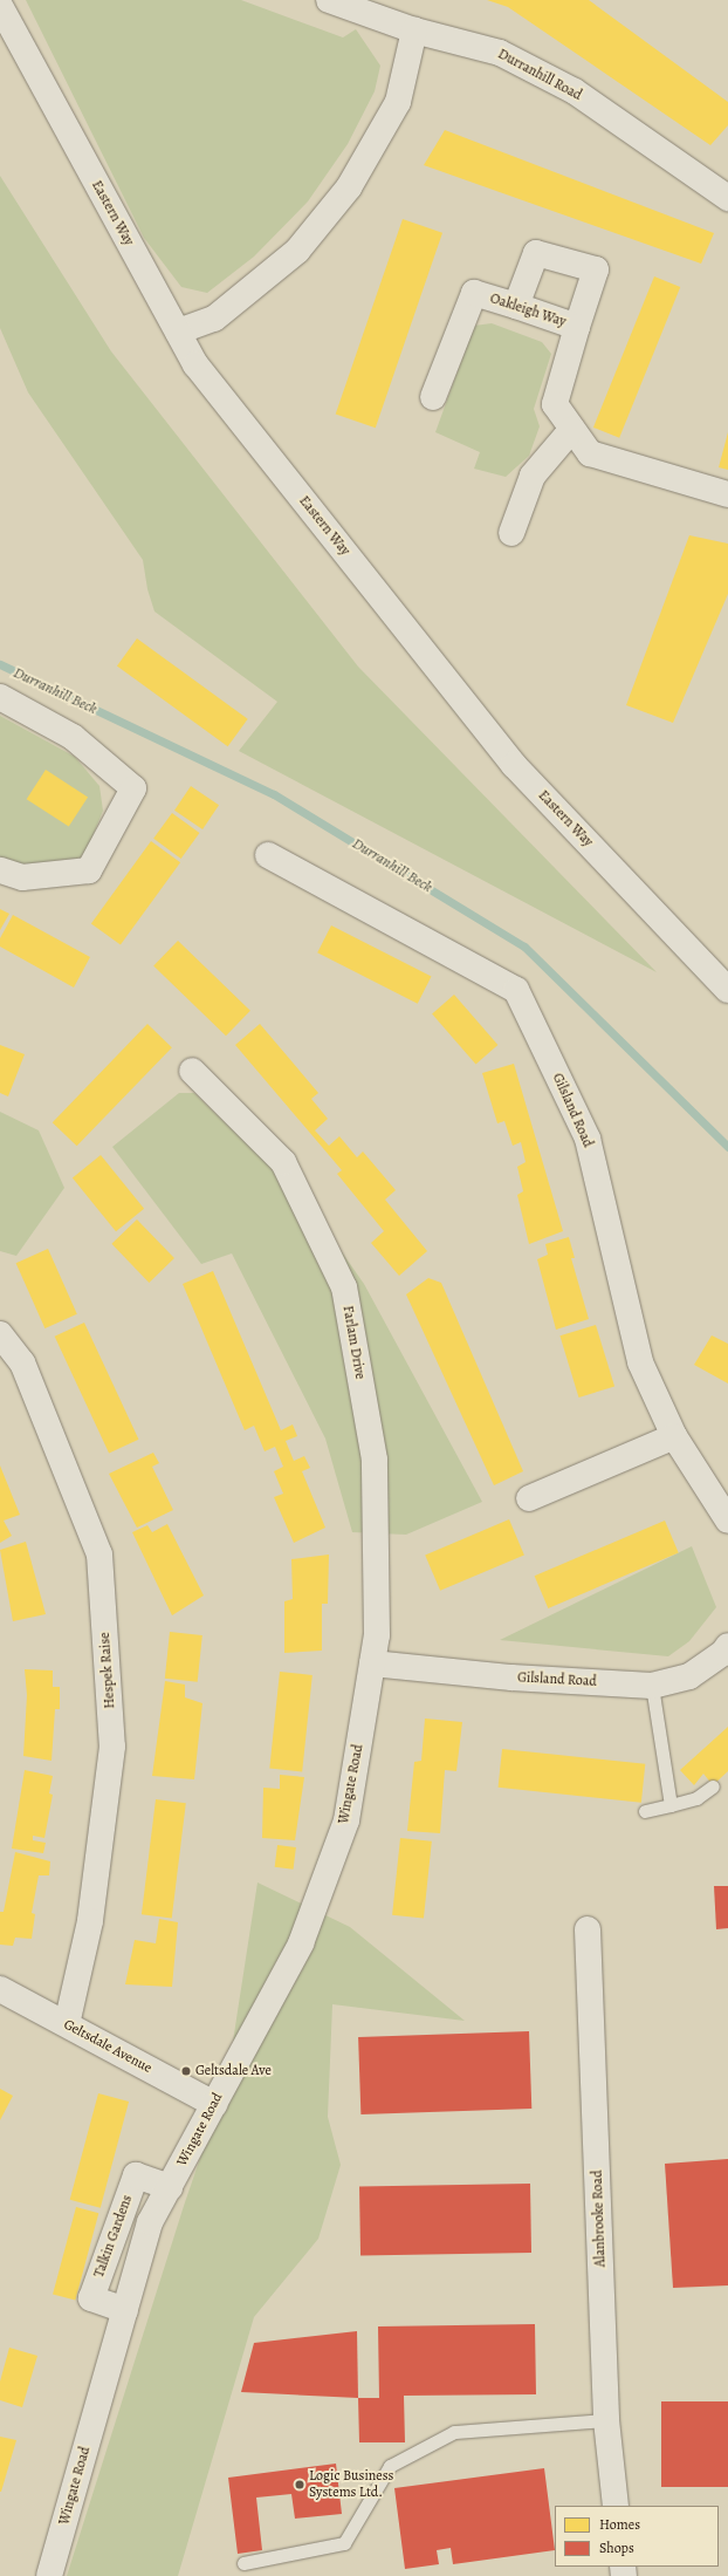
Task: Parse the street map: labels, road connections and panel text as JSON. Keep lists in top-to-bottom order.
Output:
{
  "streets": {
    "street": [
      "Durranhill Road",
      "Eastern Way",
      "Oakleigh Way",
      "Gilsland Road",
      "Farlam Drive",
      "Hespek Raise",
      "Wingate Road",
      "Geltsdale Avenue",
      "Alanbrooke Road",
      "Talkin Gardens"
    ]
  },
  "crossings": [
    ["Gilsland Road", "Farlam Drive"],
    ["Gilsland Road", "Wingate Road"],
    ["Farlam Drive", "Wingate Road"],
    ["Hespek Raise", "Geltsdale Avenue"],
    ["Wingate Road", "Geltsdale Avenue"],
    ["Wingate Road", "Talkin Gardens"]
  ],
  "water": ["Durranhill Beck"],
  "places": ["Geltsdale Ave", "Logic Business Systems Ltd."],
  "legend": ["Homes", "Shops"]
}
